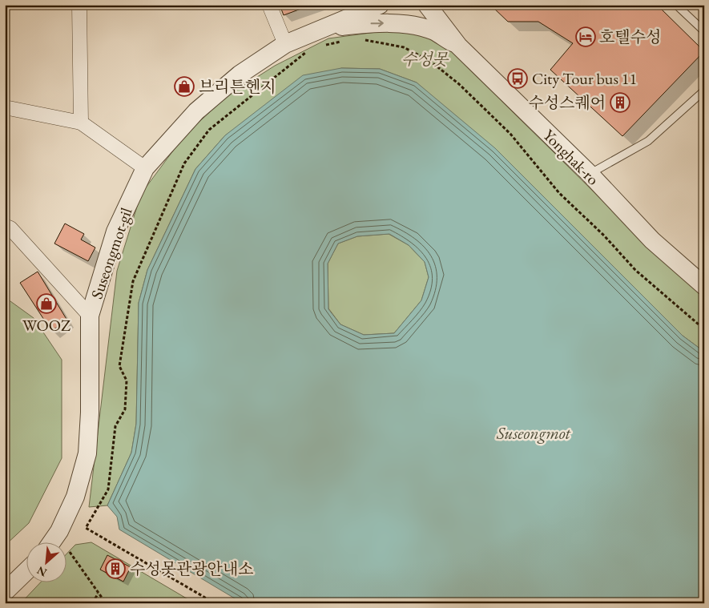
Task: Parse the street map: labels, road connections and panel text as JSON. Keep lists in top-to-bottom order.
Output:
{
  "streets": {
    "street": ["Yonghak-ro", "Suseongmot-gil"]
  },
  "water": ["Suseongmot"],
  "parks": ["수성못"],
  "places": {
    "hotel": ["호텔수성"],
    "bus stop": ["City Tour bus 11"],
    "shop": ["브리튼헨지", "WOOZ"],
    "building": ["수성스퀘어", "수성못관광안내소"]
  },
  "north": "bottom left"
}
